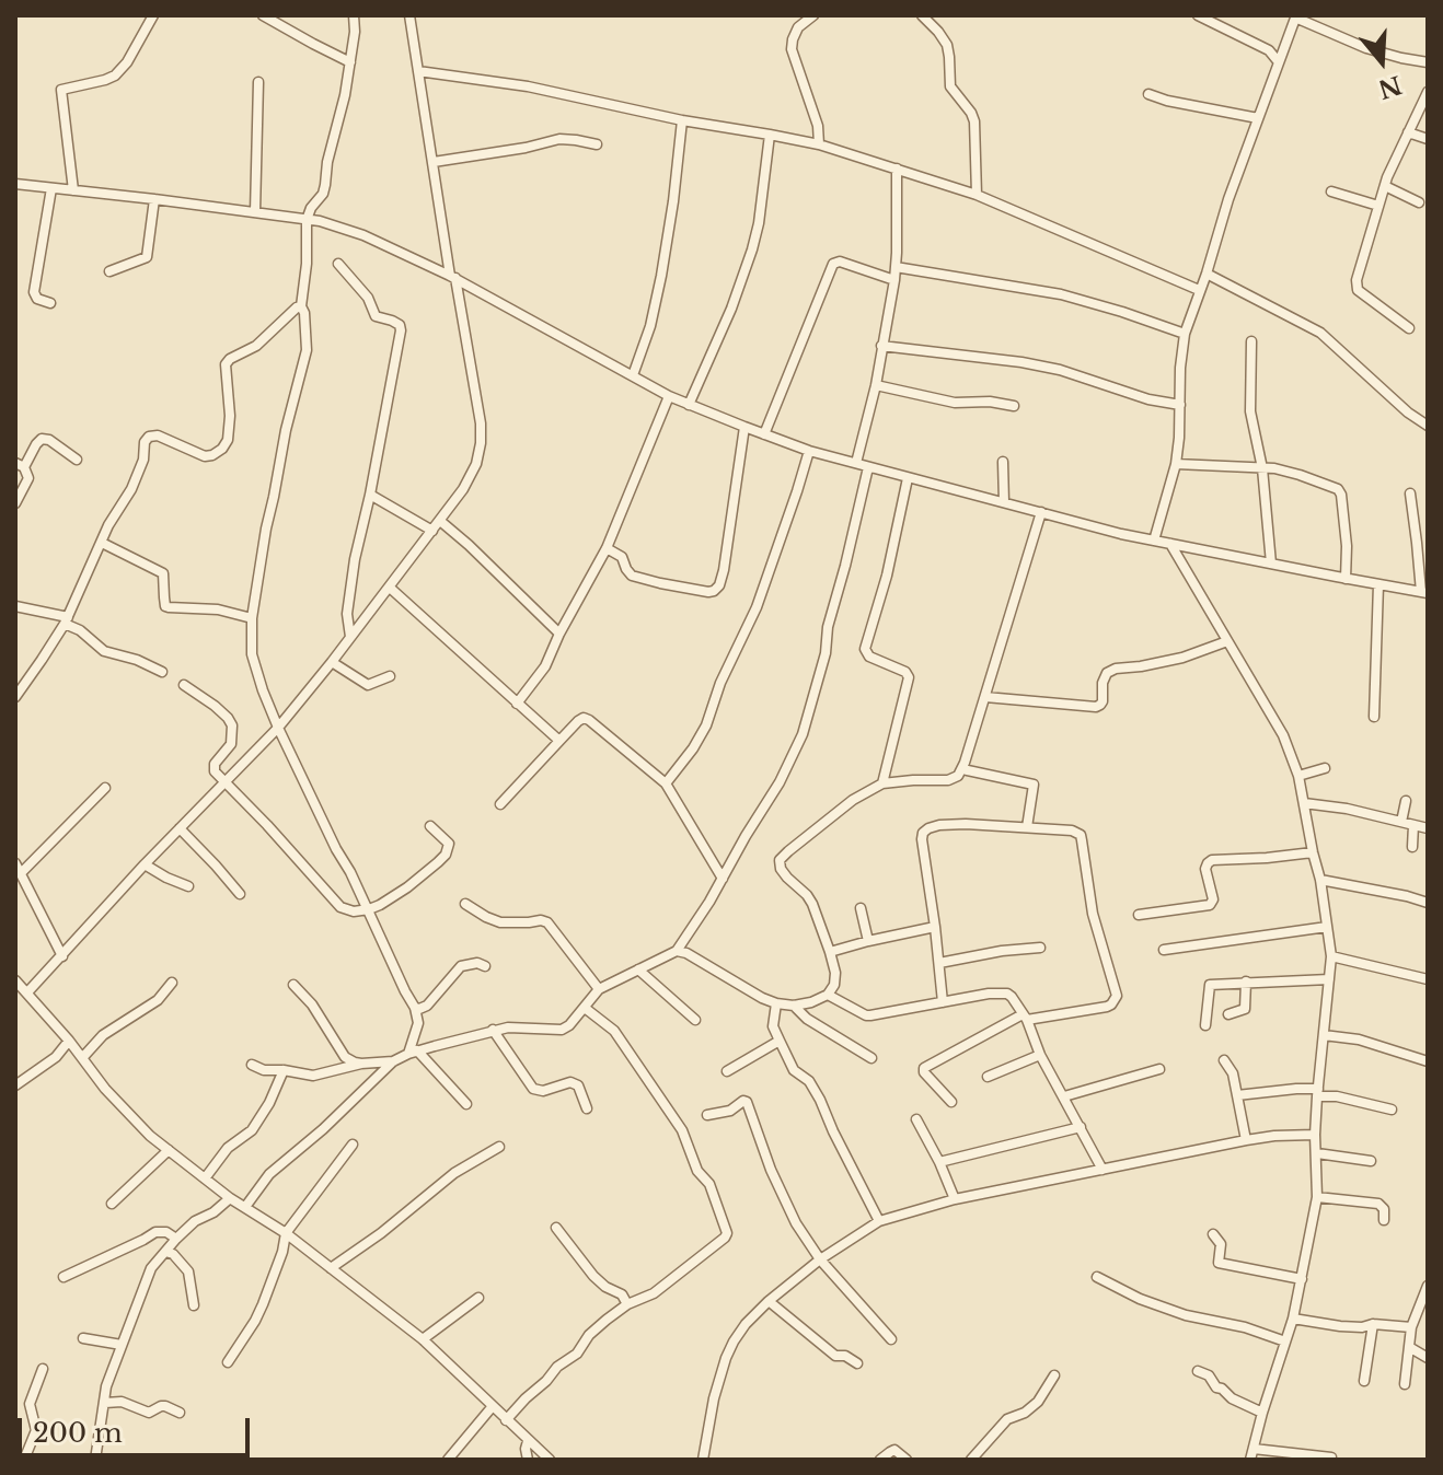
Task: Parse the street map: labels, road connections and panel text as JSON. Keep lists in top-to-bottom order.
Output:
{
  "scale_bar": "200 m",
  "north": "bottom"
}
